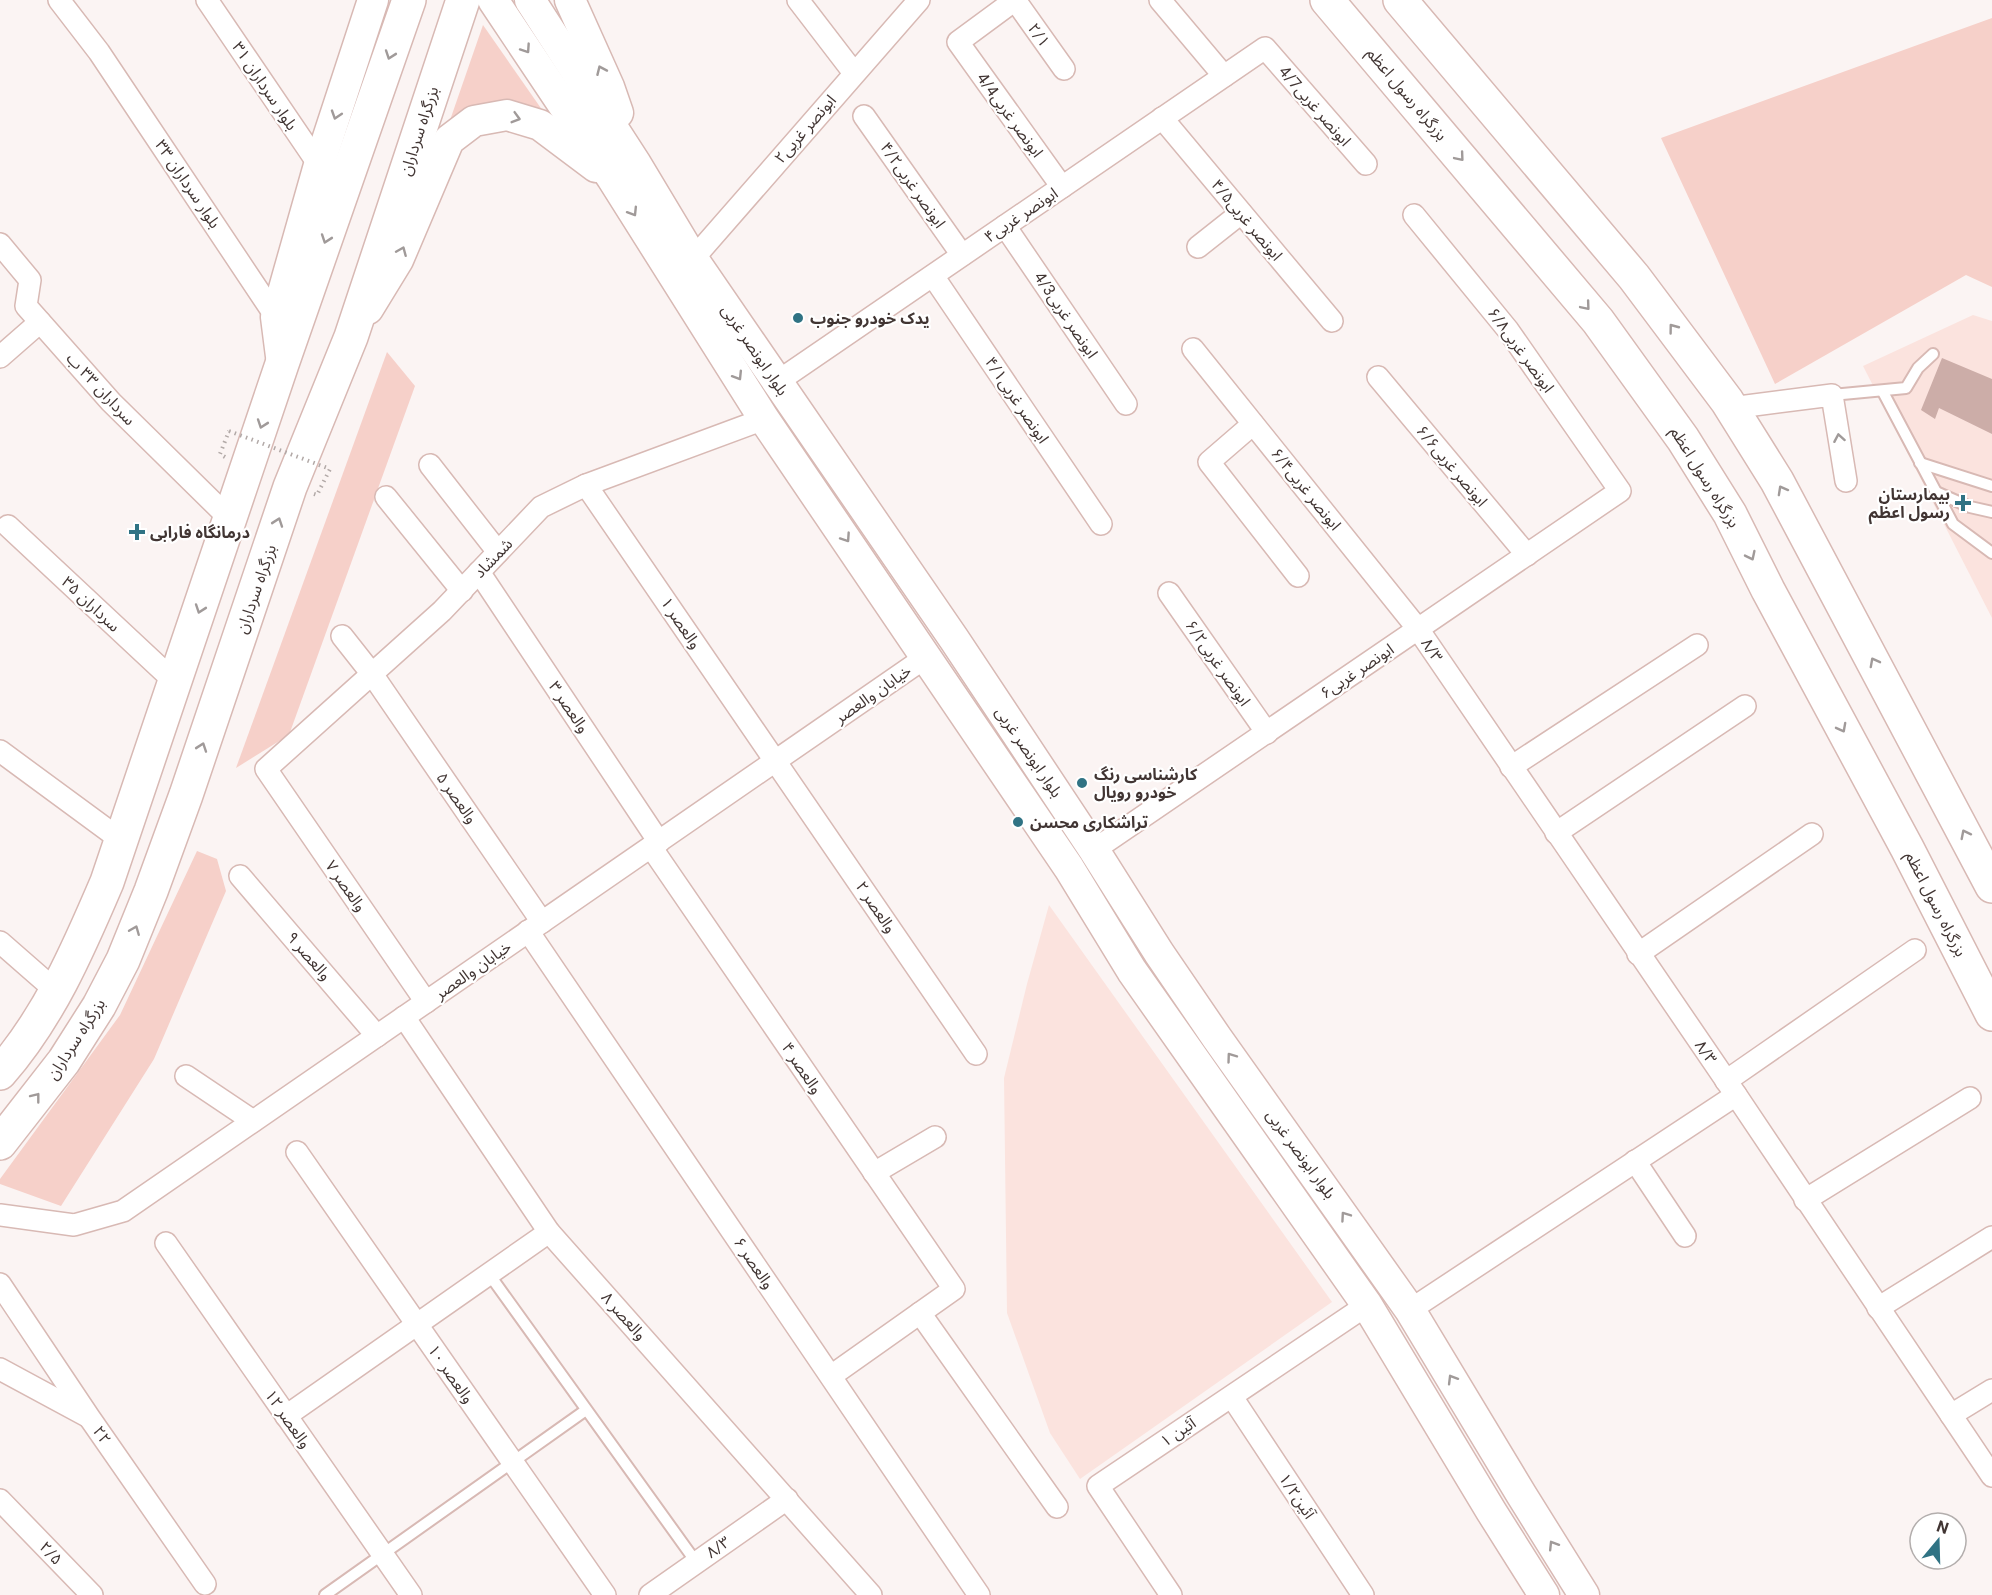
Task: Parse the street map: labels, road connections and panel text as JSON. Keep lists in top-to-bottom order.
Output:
{
  "streets": {
    "highway": ["بزرگراه رسول اعظم", "بزرگراه سرداران"],
    "main road": ["بلوار ابونصر غربی"],
    "street": [
      "۲/۱",
      "بلوار سرداران ۳۱",
      "4/7ابونصر غربی",
      "4/4ابونصر غربی",
      "۲ابونصر غربی",
      "بلوار سرداران ۳۳",
      "۴/۲ابونصر غربی",
      "۴ابونصر غربی",
      "۴/۵ابونصر غربی",
      "4/3ابونصر غربی",
      "۶/۸ابونصر غربی",
      "سرداران ۳۳ ب",
      "۴/۱ابونصر غربی",
      "۶/۶ابونصر غربی",
      "۶/۴ابونصر غربی",
      "شمشاد",
      "سرداران ۳۵",
      "والعصر ۱",
      "۸/۳",
      "۶/۲ابونصر غربی",
      "۶ابونصر غربی",
      "خیابان والعصر",
      "والعصر ۳",
      "والعصر ۵",
      "والعصر ۷",
      "والعصر ۲",
      "والعصر ۹",
      "والعصر ۴",
      "والعصر ۶",
      "والعصر ۸",
      "والعصر ۱۰",
      "والعصر ۱۲",
      "آئین ۱",
      "۲۲",
      "۱/۲آئین",
      "۲/۵"
    ]
  },
  "crossings": [
    ["۲/۱", "4/4ابونصر غربی"],
    ["4/7ابونصر غربی", "۴ابونصر غربی"],
    ["4/4ابونصر غربی", "۴ابونصر غربی"],
    ["۲ابونصر غربی", "بلوار ابونصر غربی"],
    ["۴/۲ابونصر غربی", "۴ابونصر غربی"],
    ["۴ابونصر غربی", "۴/۵ابونصر غربی"],
    ["۴ابونصر غربی", "4/3ابونصر غربی"],
    ["۴ابونصر غربی", "بلوار ابونصر غربی"],
    ["۴ابونصر غربی", "۴/۱ابونصر غربی"],
    ["بلوار ابونصر غربی", "شمشاد"],
    ["بلوار ابونصر غربی", "۶ابونصر غربی"],
    ["بلوار ابونصر غربی", "خیابان والعصر"],
    ["بلوار ابونصر غربی", "آئین ۱"],
    ["۶/۸ابونصر غربی", "۶ابونصر غربی"],
    ["۶/۶ابونصر غربی", "۶ابونصر غربی"],
    ["۶/۴ابونصر غربی", "۸/۳"],
    ["۶/۴ابونصر غربی", "۶ابونصر غربی"],
    ["شمشاد", "والعصر ۱"],
    ["شمشاد", "والعصر ۳"],
    ["شمشاد", "والعصر ۵"],
    ["شمشاد", "والعصر ۷"],
    ["والعصر ۱", "خیابان والعصر"],
    ["والعصر ۱", "والعصر ۲"],
    ["۸/۳", "۶ابونصر غربی"],
    ["۸/۳", "والعصر ۸"],
    ["۶/۲ابونصر غربی", "۶ابونصر غربی"],
    ["خیابان والعصر", "والعصر ۳"],
    ["خیابان والعصر", "والعصر ۵"],
    ["خیابان والعصر", "والعصر ۷"],
    ["خیابان والعصر", "والعصر ۲"],
    ["خیابان والعصر", "والعصر ۹"],
    ["خیابان والعصر", "والعصر ۴"],
    ["خیابان والعصر", "والعصر ۶"],
    ["خیابان والعصر", "والعصر ۸"],
    ["والعصر ۳", "والعصر ۴"],
    ["والعصر ۵", "والعصر ۶"],
    ["آئین ۱", "۱/۲آئین"]
  ],
  "places": {
    "other": ["یدک خودرو جنوب", "کارشناسی رنگ خودرو رویال", "تراشکاری محسن"],
    "health": ["بیمارستان رسول اعظم", "درمانگاه فارابی"]
  },
  "north": "top"
}
